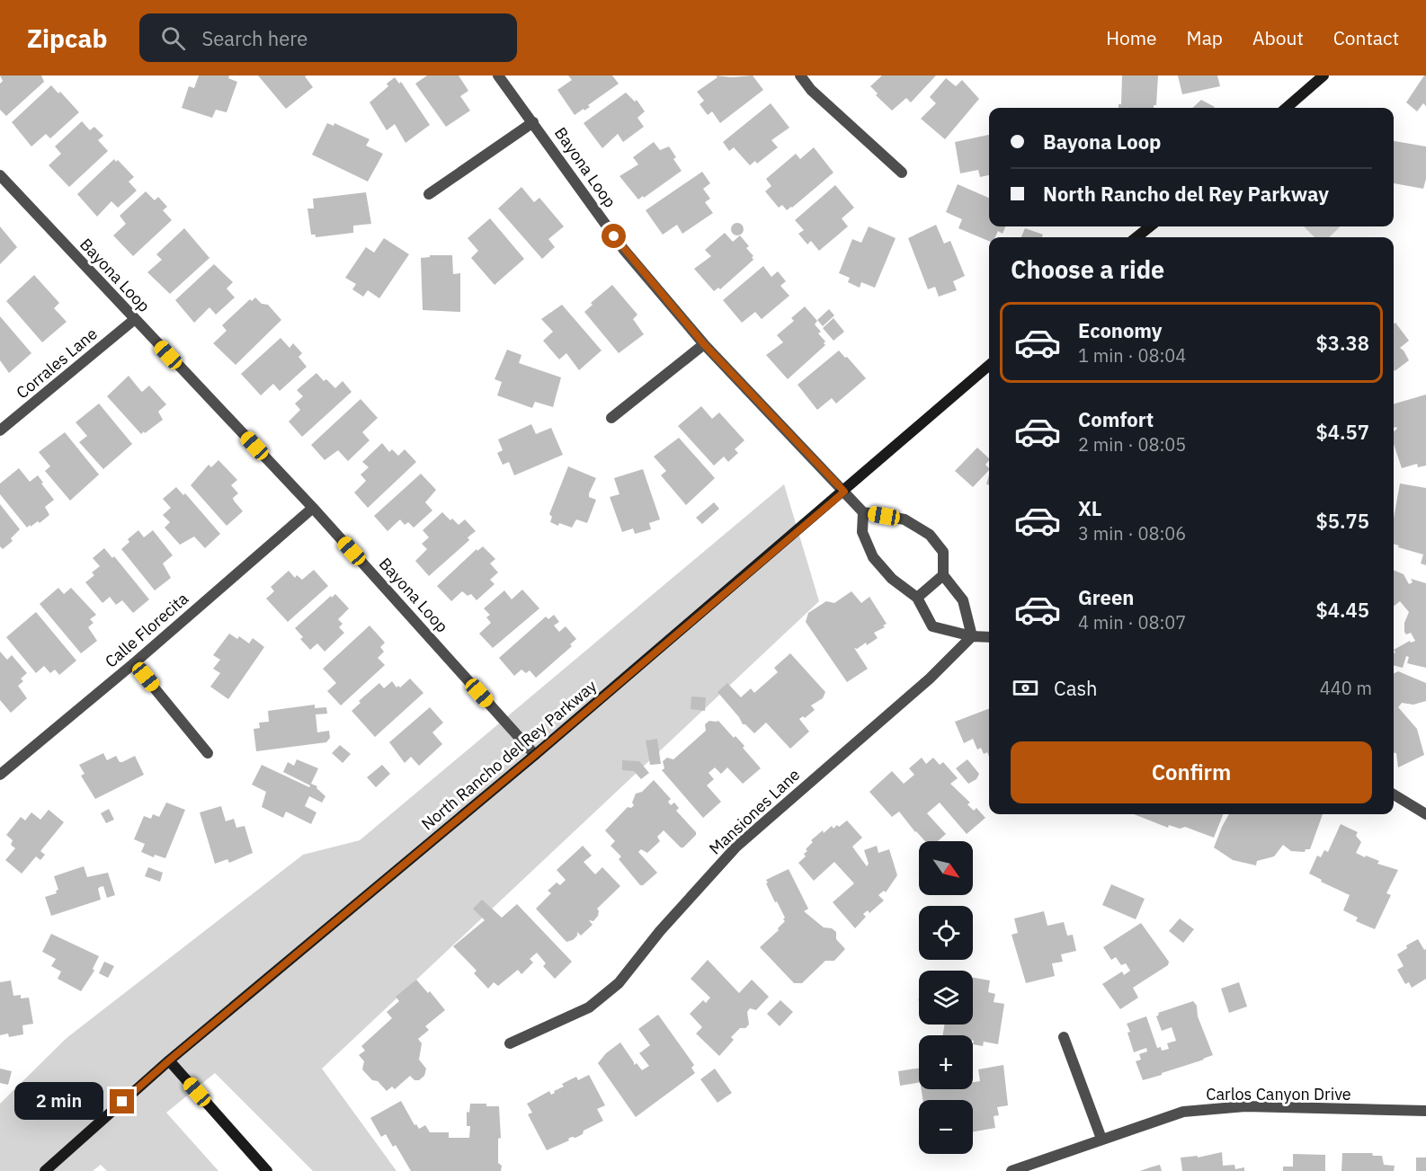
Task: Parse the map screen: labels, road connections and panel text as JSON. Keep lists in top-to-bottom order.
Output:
{
  "streets": {
    "street": [
      "Bayona Loop",
      "Corrales Lane",
      "Calle Florecita",
      "North Rancho del Rey Parkway",
      "Mansiones Lane",
      "Carlos Canyon Drive"
    ]
  },
  "crossings": [
    ["Bayona Loop", "Corrales Lane"],
    ["Bayona Loop", "Calle Florecita"],
    ["Bayona Loop", "North Rancho del Rey Parkway"]
  ],
  "north": "bottom right",
  "page": {
    "header": "Zipcab",
    "search": "Search here",
    "nav": [
      "Home",
      "Map",
      "About",
      "Contact"
    ],
    "banner": ["Bayona Loop", "North Rancho del Rey Parkway"],
    "heading": "Choose a ride",
    "list": [
      {
        "name": "Economy",
        "note": "1 min · 08:04",
        "value": "$3.38"
      },
      {
        "name": "Comfort",
        "note": "2 min · 08:05",
        "value": "$4.57"
      },
      {
        "name": "XL",
        "note": "3 min · 08:06",
        "value": "$5.75"
      },
      {
        "name": "Green",
        "note": "4 min · 08:07",
        "value": "$4.45"
      }
    ],
    "pay": ["Cash", "440 m"],
    "buttons": "Confirm",
    "map_buttons": ["+", "−"],
    "bubble": "2 min"
  }
}
